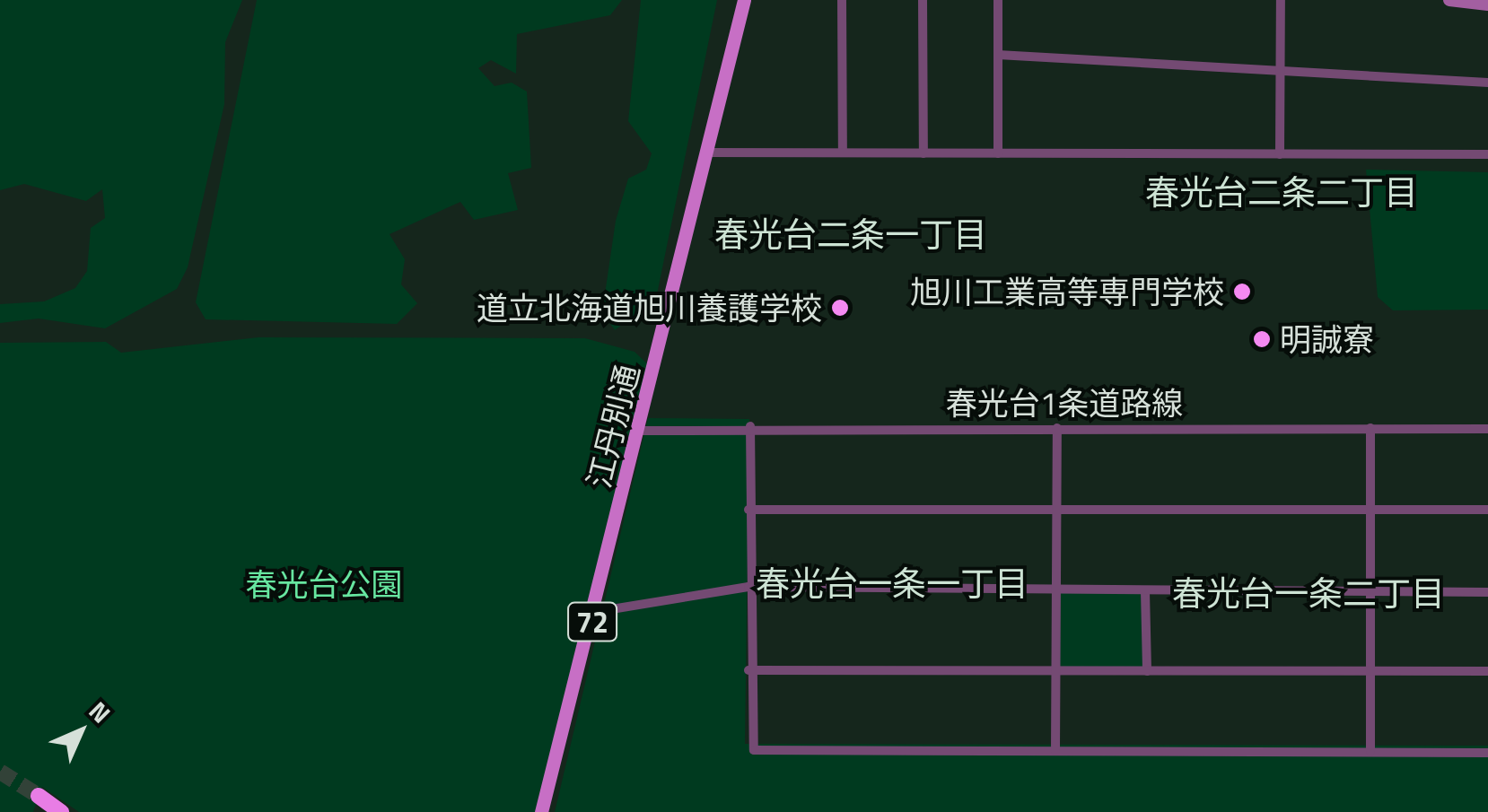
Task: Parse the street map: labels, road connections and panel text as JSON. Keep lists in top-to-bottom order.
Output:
{
  "streets": {
    "main road": ["江丹別通", "72"],
    "street": ["春光台1条道路線"]
  },
  "crossings": [
    ["春光台1条道路線", "江丹別通"]
  ],
  "districts": [
    "春光台二条二丁目",
    "春光台二条一丁目",
    "春光台一条一丁目",
    "春光台一条二丁目"
  ],
  "parks": ["春光台公園"],
  "places": ["旭川工業高等専門学校", "道立北海道旭川養護学校", "明誠寮"],
  "north": "top right"
}
